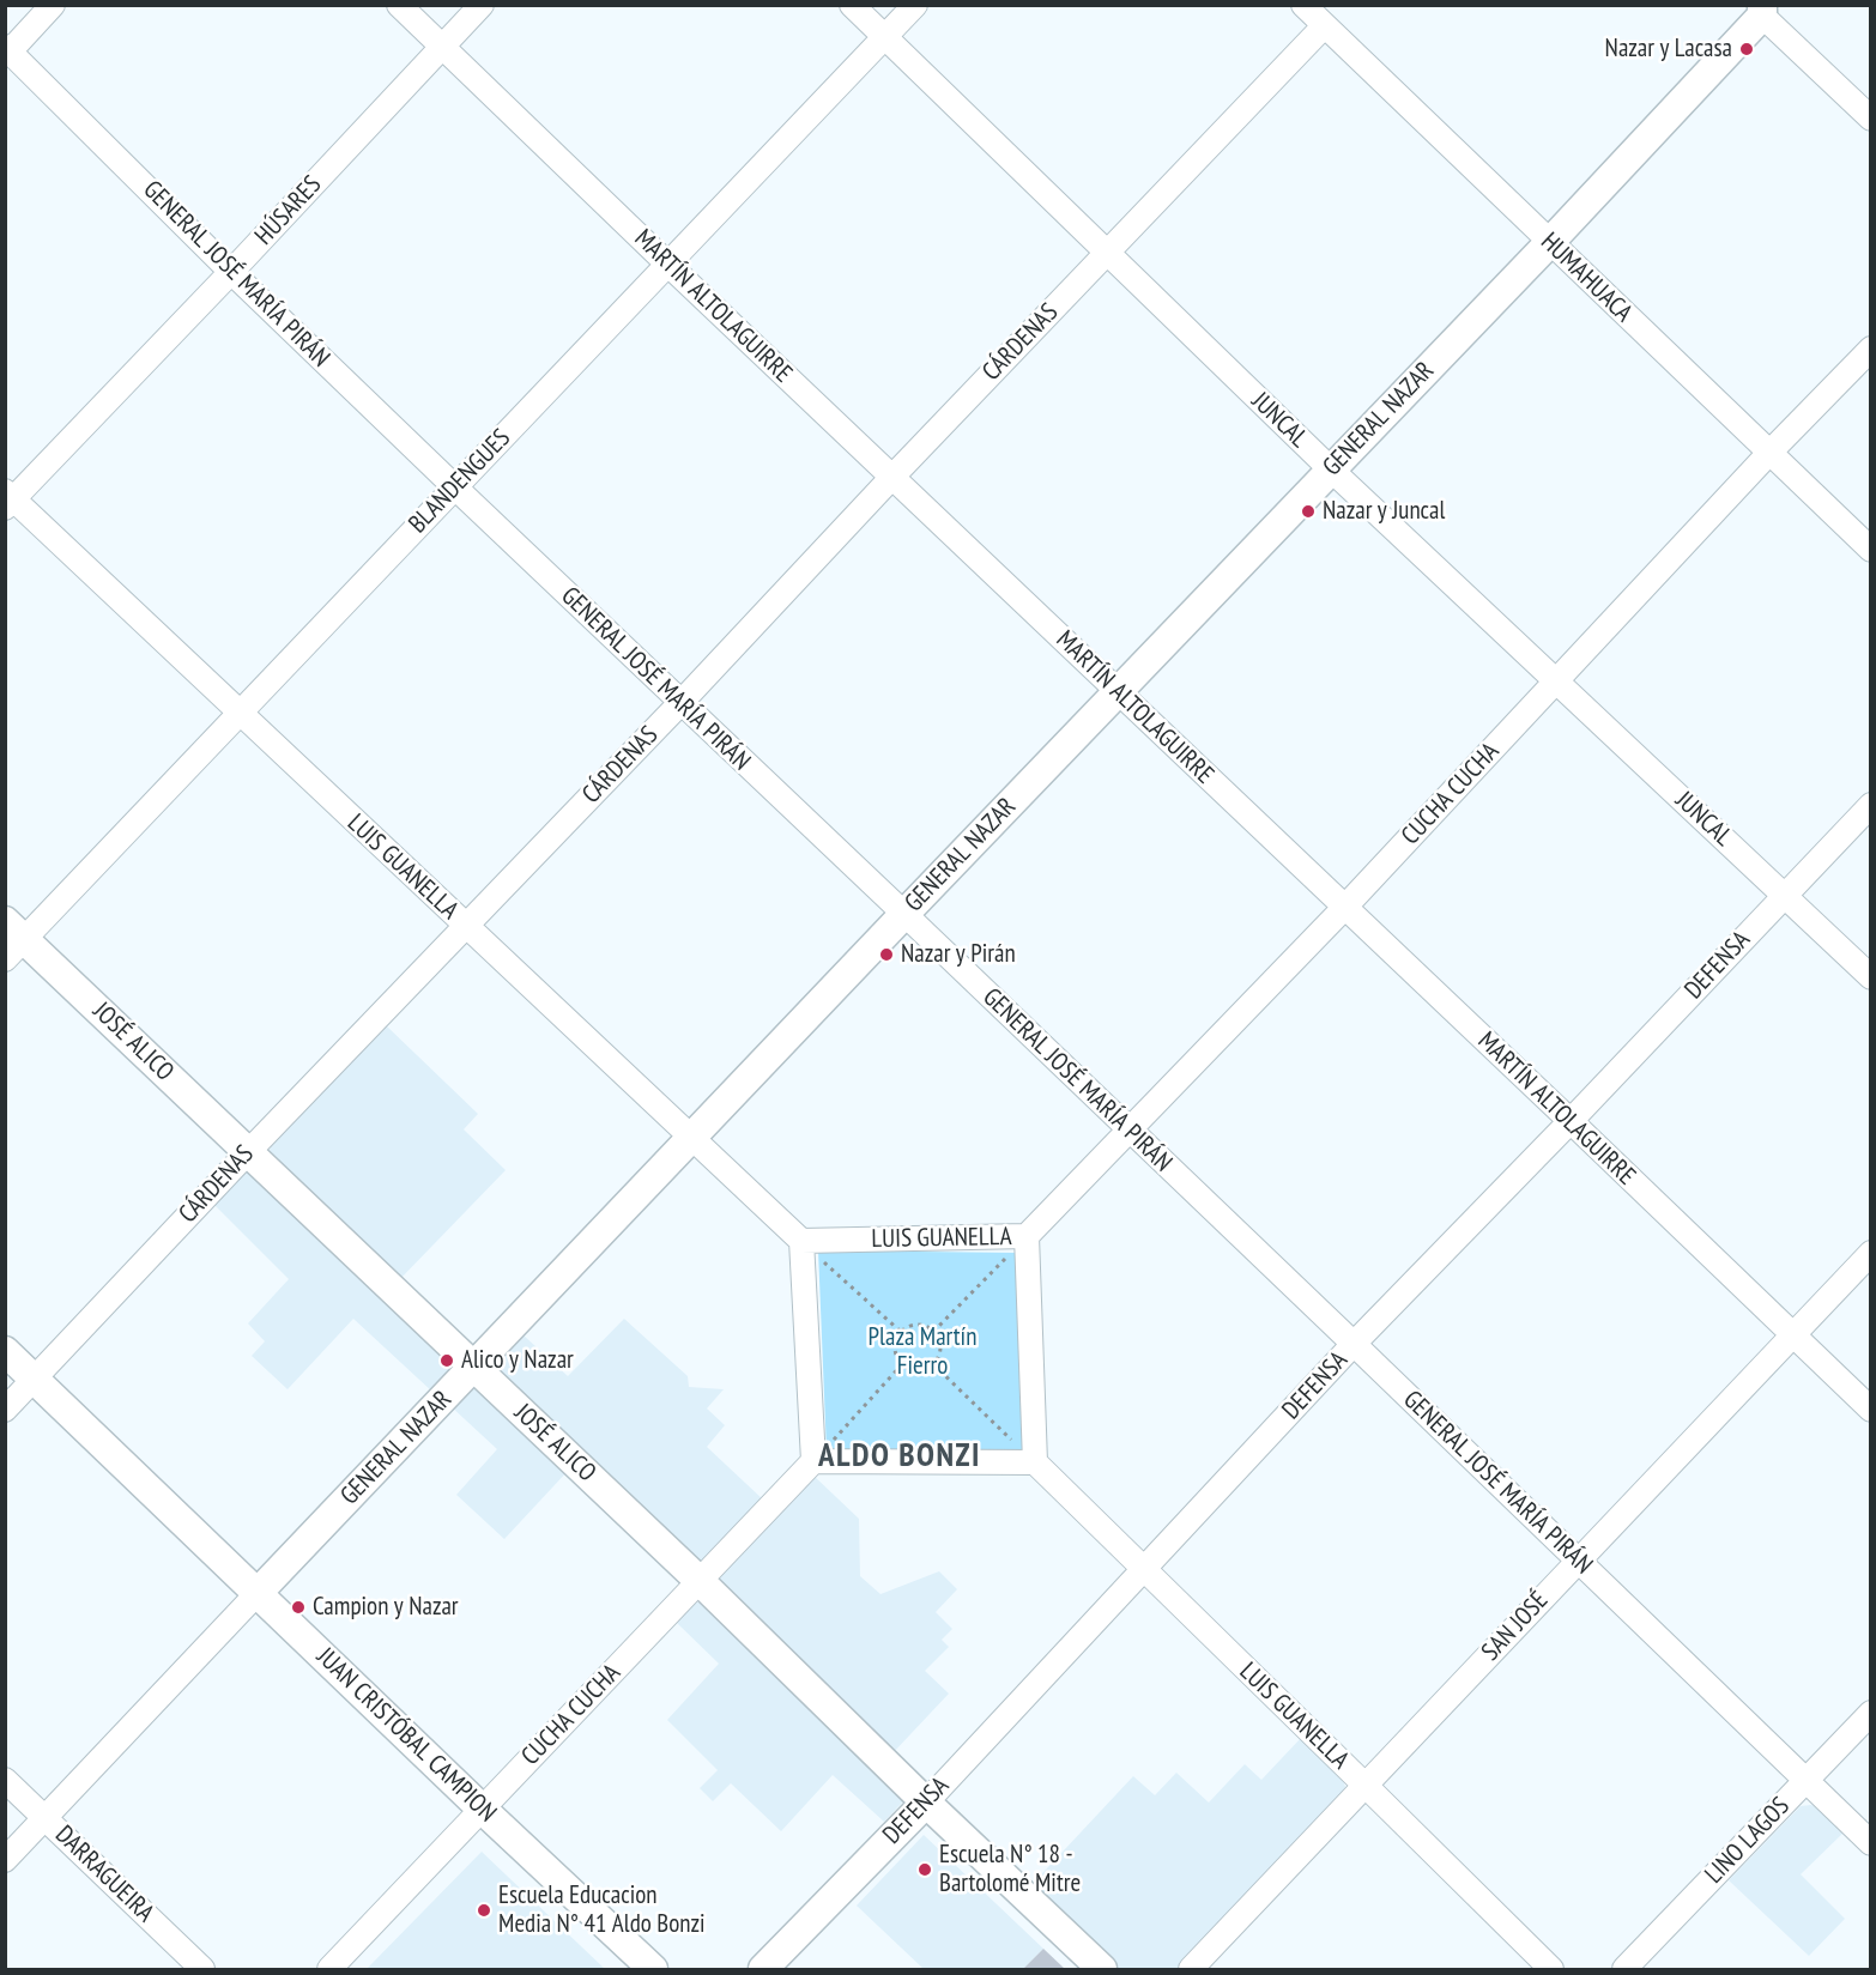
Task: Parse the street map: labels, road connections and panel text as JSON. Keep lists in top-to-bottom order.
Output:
{
  "streets": {
    "street": [
      "HÚSARES",
      "GENERAL JOSÉ MARÍA PIRÁN",
      "HUMAHUACA",
      "MARTÍN ALTOLAGUIRRE",
      "CÁRDENAS",
      "GENERAL NAZAR",
      "JUNCAL",
      "BLANDENGUES",
      "CUCHA CUCHA",
      "LUIS GUANELLA",
      "DEFENSA",
      "JOSÉ ALICO",
      "SAN JOSÉ",
      "JUAN CRISTÓBAL CAMPION",
      "LINO LAGOS",
      "DARRAGUEIRA"
    ]
  },
  "crossings": [
    ["HÚSARES", "GENERAL JOSÉ MARÍA PIRÁN"],
    ["HÚSARES", "MARTÍN ALTOLAGUIRRE"],
    ["HÚSARES", "LUIS GUANELLA"],
    ["GENERAL JOSÉ MARÍA PIRÁN", "CÁRDENAS"],
    ["GENERAL JOSÉ MARÍA PIRÁN", "GENERAL NAZAR"],
    ["GENERAL JOSÉ MARÍA PIRÁN", "BLANDENGUES"],
    ["GENERAL JOSÉ MARÍA PIRÁN", "CUCHA CUCHA"],
    ["GENERAL JOSÉ MARÍA PIRÁN", "DEFENSA"],
    ["GENERAL JOSÉ MARÍA PIRÁN", "SAN JOSÉ"],
    ["GENERAL JOSÉ MARÍA PIRÁN", "LINO LAGOS"],
    ["HUMAHUACA", "CÁRDENAS"],
    ["HUMAHUACA", "GENERAL NAZAR"],
    ["HUMAHUACA", "CUCHA CUCHA"],
    ["MARTÍN ALTOLAGUIRRE", "CÁRDENAS"],
    ["MARTÍN ALTOLAGUIRRE", "GENERAL NAZAR"],
    ["MARTÍN ALTOLAGUIRRE", "BLANDENGUES"],
    ["MARTÍN ALTOLAGUIRRE", "CUCHA CUCHA"],
    ["MARTÍN ALTOLAGUIRRE", "DEFENSA"],
    ["MARTÍN ALTOLAGUIRRE", "SAN JOSÉ"],
    ["CÁRDENAS", "JUNCAL"],
    ["CÁRDENAS", "LUIS GUANELLA"],
    ["CÁRDENAS", "JOSÉ ALICO"],
    ["CÁRDENAS", "JUAN CRISTÓBAL CAMPION"],
    ["GENERAL NAZAR", "JUNCAL"],
    ["GENERAL NAZAR", "LUIS GUANELLA"],
    ["GENERAL NAZAR", "JOSÉ ALICO"],
    ["GENERAL NAZAR", "JUAN CRISTÓBAL CAMPION"],
    ["GENERAL NAZAR", "DARRAGUEIRA"],
    ["JUNCAL", "BLANDENGUES"],
    ["JUNCAL", "CUCHA CUCHA"],
    ["JUNCAL", "DEFENSA"],
    ["BLANDENGUES", "LUIS GUANELLA"],
    ["BLANDENGUES", "JOSÉ ALICO"],
    ["CUCHA CUCHA", "LUIS GUANELLA"],
    ["CUCHA CUCHA", "JOSÉ ALICO"],
    ["CUCHA CUCHA", "JUAN CRISTÓBAL CAMPION"],
    ["LUIS GUANELLA", "DEFENSA"],
    ["LUIS GUANELLA", "SAN JOSÉ"],
    ["DEFENSA", "JOSÉ ALICO"]
  ],
  "districts": ["ALDO BONZI"],
  "parks": ["Plaza Martín Fierro"],
  "places": [
    "Nazar y Lacasa",
    "Nazar y Juncal",
    "Nazar y Pirán",
    "Alico y Nazar",
    "Campion y Nazar",
    "Escuela N° 18 - Bartolomé Mitre",
    "Escuela Educacion Media N° 41 Aldo Bonzi"
  ]
}
